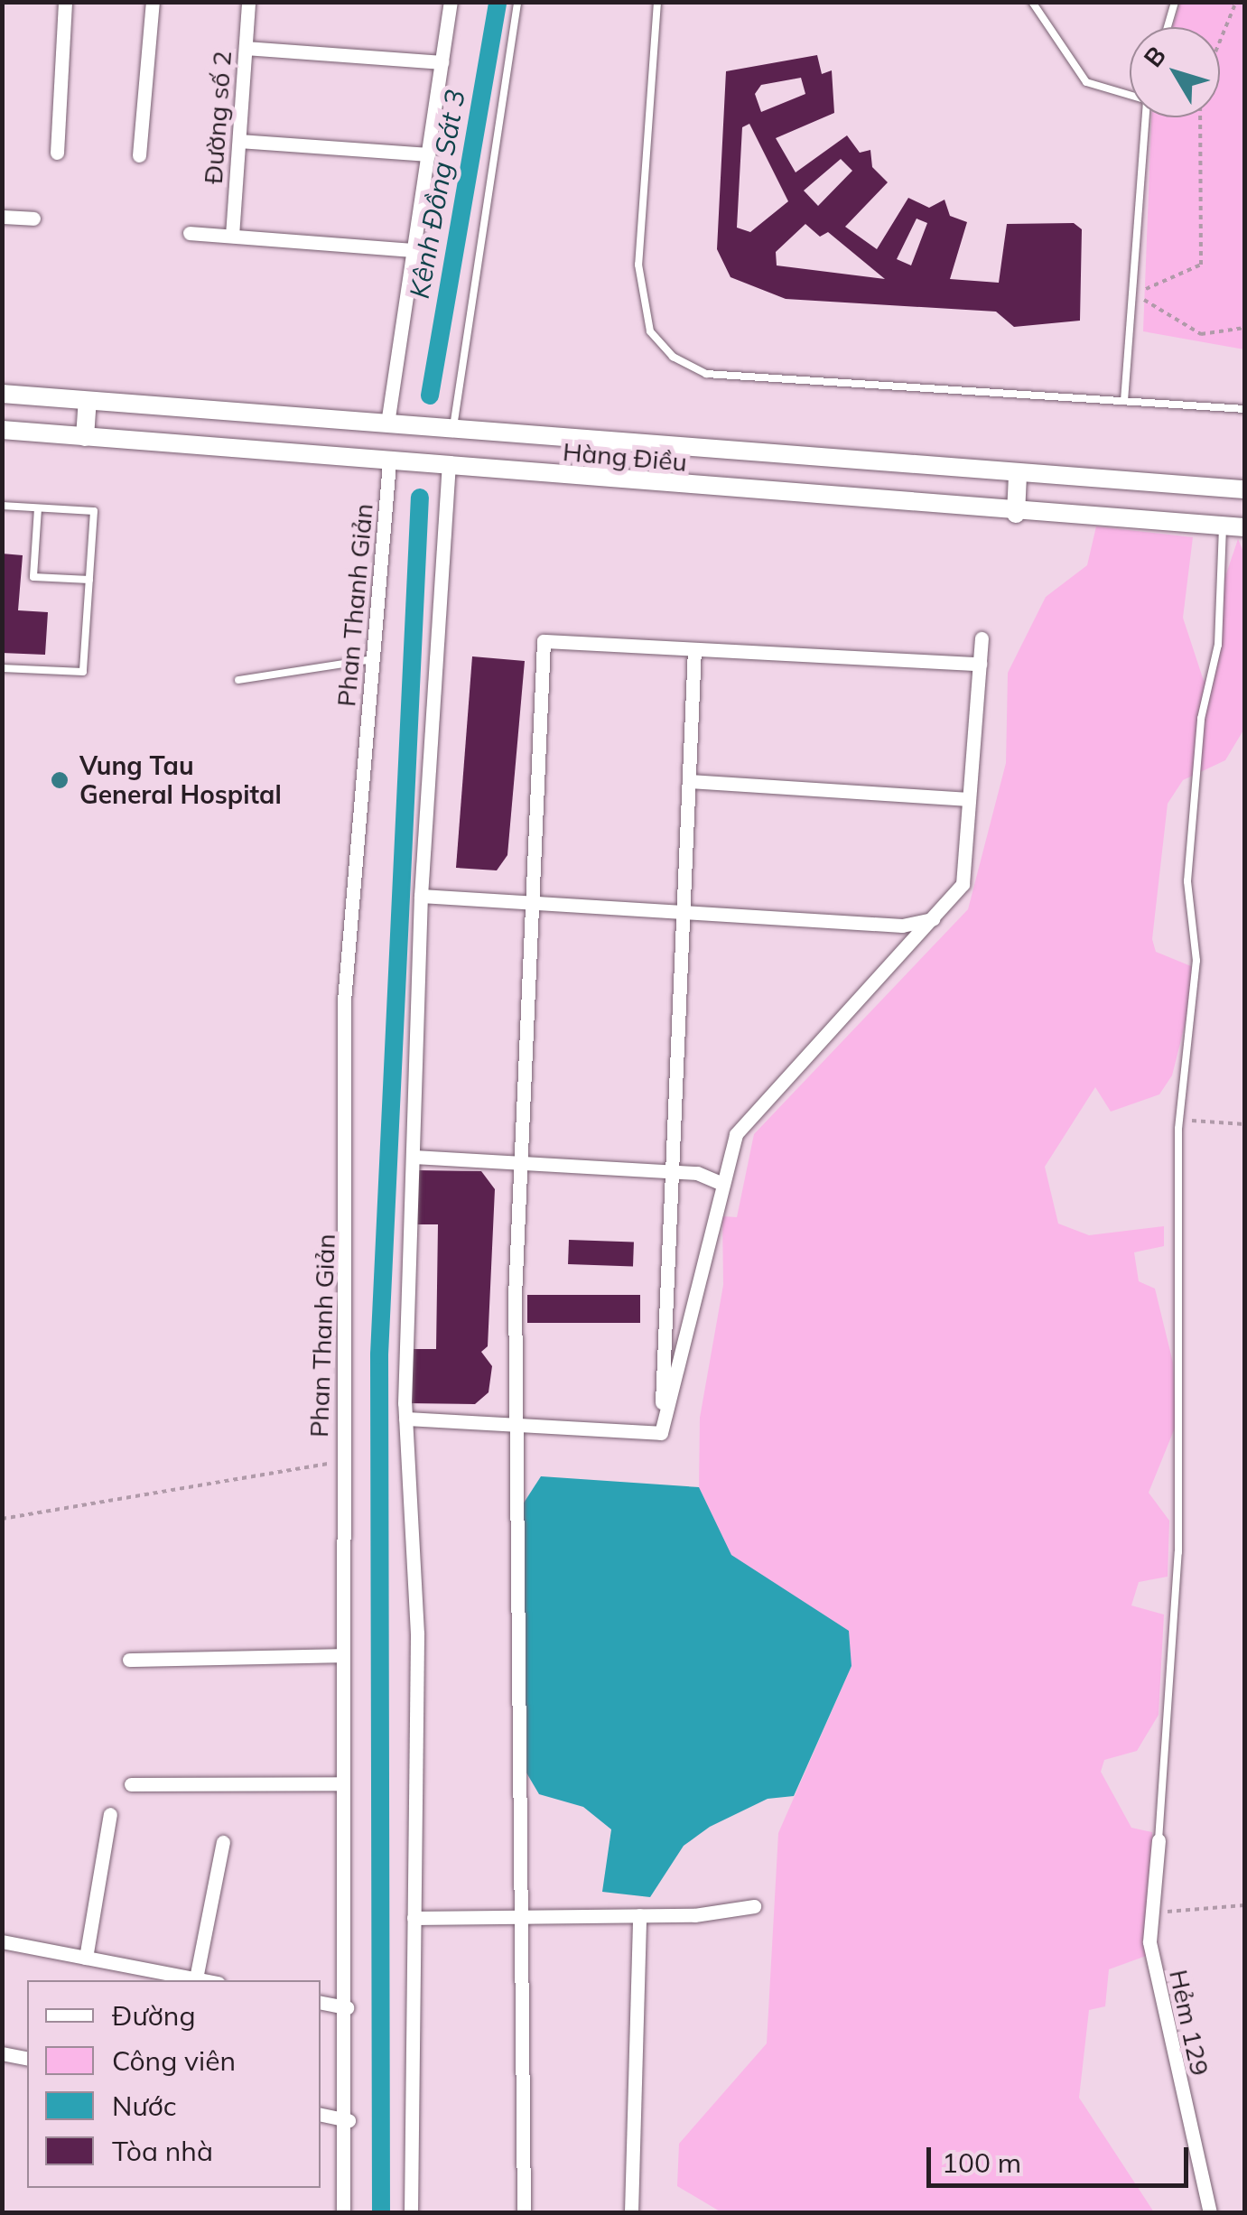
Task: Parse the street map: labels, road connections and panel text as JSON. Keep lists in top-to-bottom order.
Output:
{
  "streets": {
    "main road": ["Hàng Điều"],
    "street": ["Đường số 2", "Phan Thanh Giản", "Hẻm 129"]
  },
  "crossings": [
    ["Hàng Điều", "Phan Thanh Giản"]
  ],
  "water": ["Kênh Đồng Sát 3"],
  "places": ["Vung Tau General Hospital"],
  "legend": [
    "Đường",
    "Công viên",
    "Nước",
    "Tòa nhà"
  ],
  "scale_bar": "100 m",
  "north": "top left"
}
